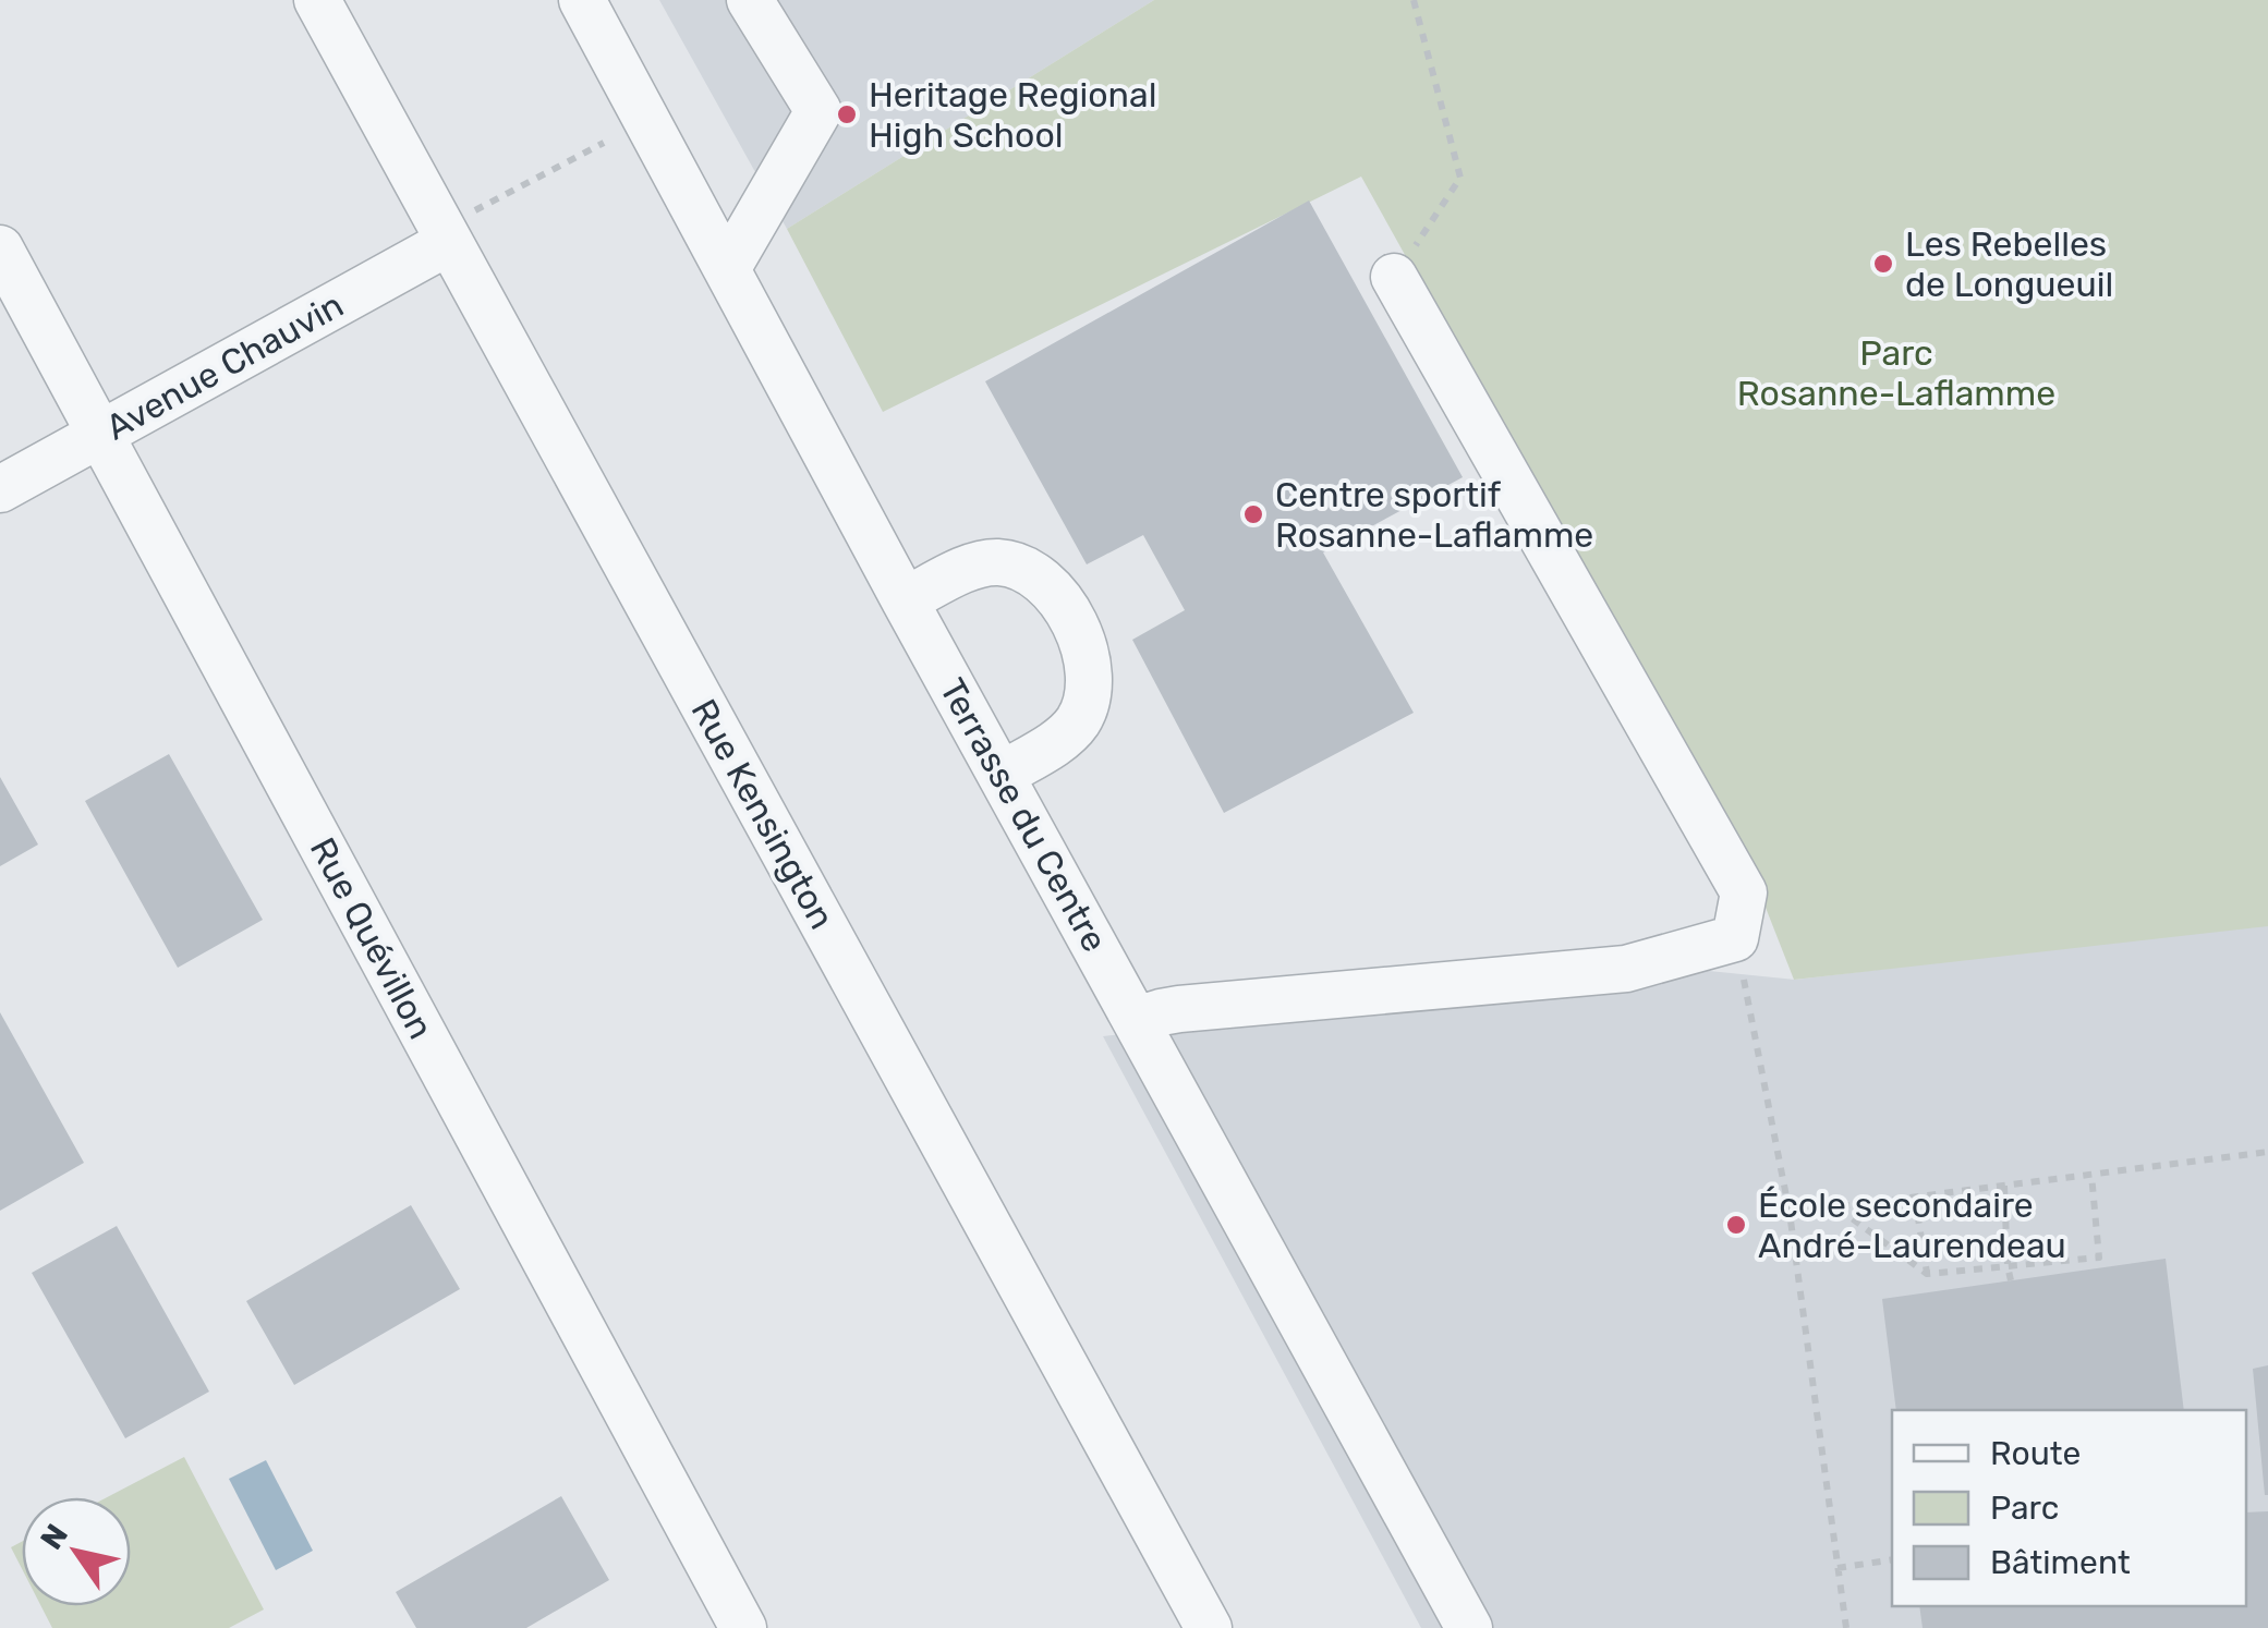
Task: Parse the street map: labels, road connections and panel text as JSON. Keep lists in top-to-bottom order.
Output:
{
  "streets": {
    "street": [
      "Avenue Chauvin",
      "Rue Kensington",
      "Terrasse du Centre",
      "Rue Quévillon"
    ]
  },
  "crossings": [
    ["Avenue Chauvin", "Rue Kensington"],
    ["Avenue Chauvin", "Rue Quévillon"]
  ],
  "parks": ["Parc Rosanne-Laflamme"],
  "places": [
    "Heritage Regional High School",
    "Les Rebelles de Longueuil",
    "Centre sportif Rosanne-Laflamme",
    "École secondaire André-Laurendeau"
  ],
  "legend": ["Route", "Parc", "Bâtiment"],
  "north": "top left"
}
